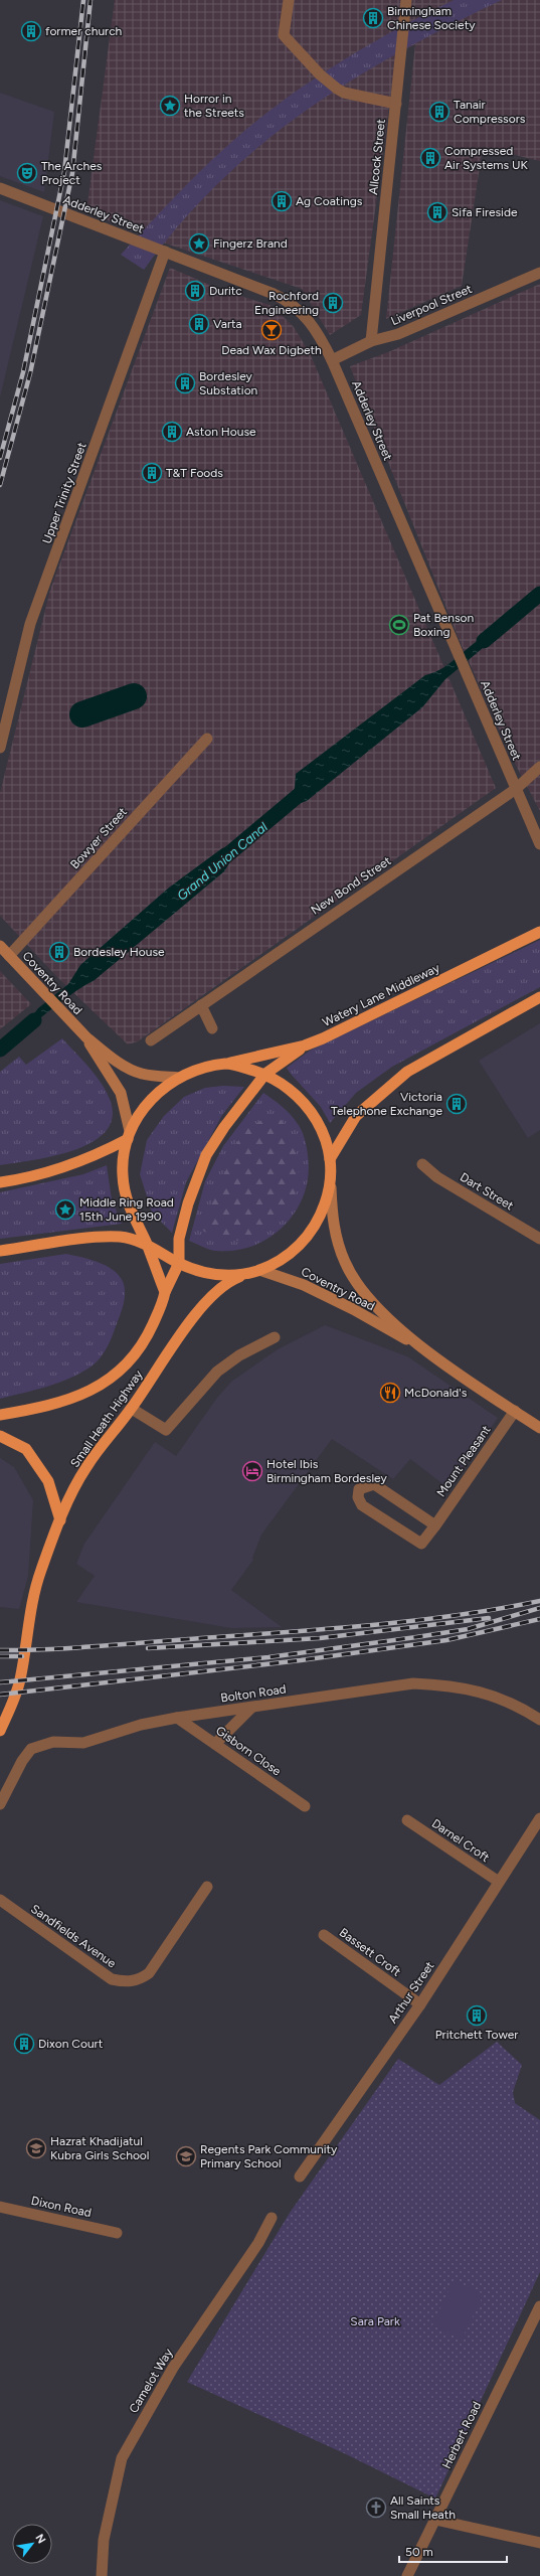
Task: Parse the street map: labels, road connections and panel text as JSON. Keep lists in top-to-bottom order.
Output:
{
  "streets": {
    "highway": ["Watery Lane Middleway", "Small Heath Highway"],
    "main road": ["Coventry Road"],
    "street": [
      "Allcock Street",
      "Adderley Street",
      "Liverpool Street",
      "Upper Trinity Street",
      "Bowyer Street",
      "New Bond Street",
      "Dart Street",
      "Mount Pleasant",
      "Bolton Road",
      "Gisborn Close",
      "Darnel Croft",
      "Sandfields Avenue",
      "Bassett Croft",
      "Arthur Street",
      "Dixon Road",
      "Camelot Way",
      "Herbert Road"
    ]
  },
  "crossings": [
    ["Allcock Street", "Liverpool Street"],
    ["Adderley Street", "Liverpool Street"],
    ["Adderley Street", "Upper Trinity Street"],
    ["Adderley Street", "New Bond Street"],
    ["Bowyer Street", "Coventry Road"],
    ["Coventry Road", "Watery Lane Middleway"],
    ["Coventry Road", "Small Heath Highway"],
    ["Coventry Road", "Mount Pleasant"],
    ["Watery Lane Middleway", "Small Heath Highway"],
    ["Bolton Road", "Gisborn Close"],
    ["Darnel Croft", "Arthur Street"],
    ["Bassett Croft", "Arthur Street"]
  ],
  "water": ["Grand Union Canal"],
  "parks": ["Sara Park"],
  "places": {
    "building": [
      "Birmingham Chinese Society",
      "former church",
      "Tanair Compressors",
      "Compressed Air Systems UK",
      "Ag Coatings",
      "Sifa Fireside",
      "Duritc",
      "Rochford Engineering",
      "Varta",
      "Bordesley Substation",
      "Aston House",
      "T&T Foods",
      "Bordesley House",
      "Victoria Telephone Exchange",
      "Pritchett Tower",
      "Dixon Court"
    ],
    "place": ["Horror in the Streets", "Fingerz Brand", "Middle Ring Road 15th June 1990"],
    "theatre": ["The Arches Project"],
    "bar": ["Dead Wax Digbeth"],
    "sports": ["Pat Benson Boxing"],
    "restaurant": ["McDonald's"],
    "hotel": ["Hotel Ibis Birmingham Bordesley"],
    "school or university": ["Hazrat Khadijatul Kubra Girls School", "Regents Park Community Primary School"],
    "church": ["All Saints Small Heath"]
  },
  "scale_bar": "50 m",
  "north": "top right"
}
